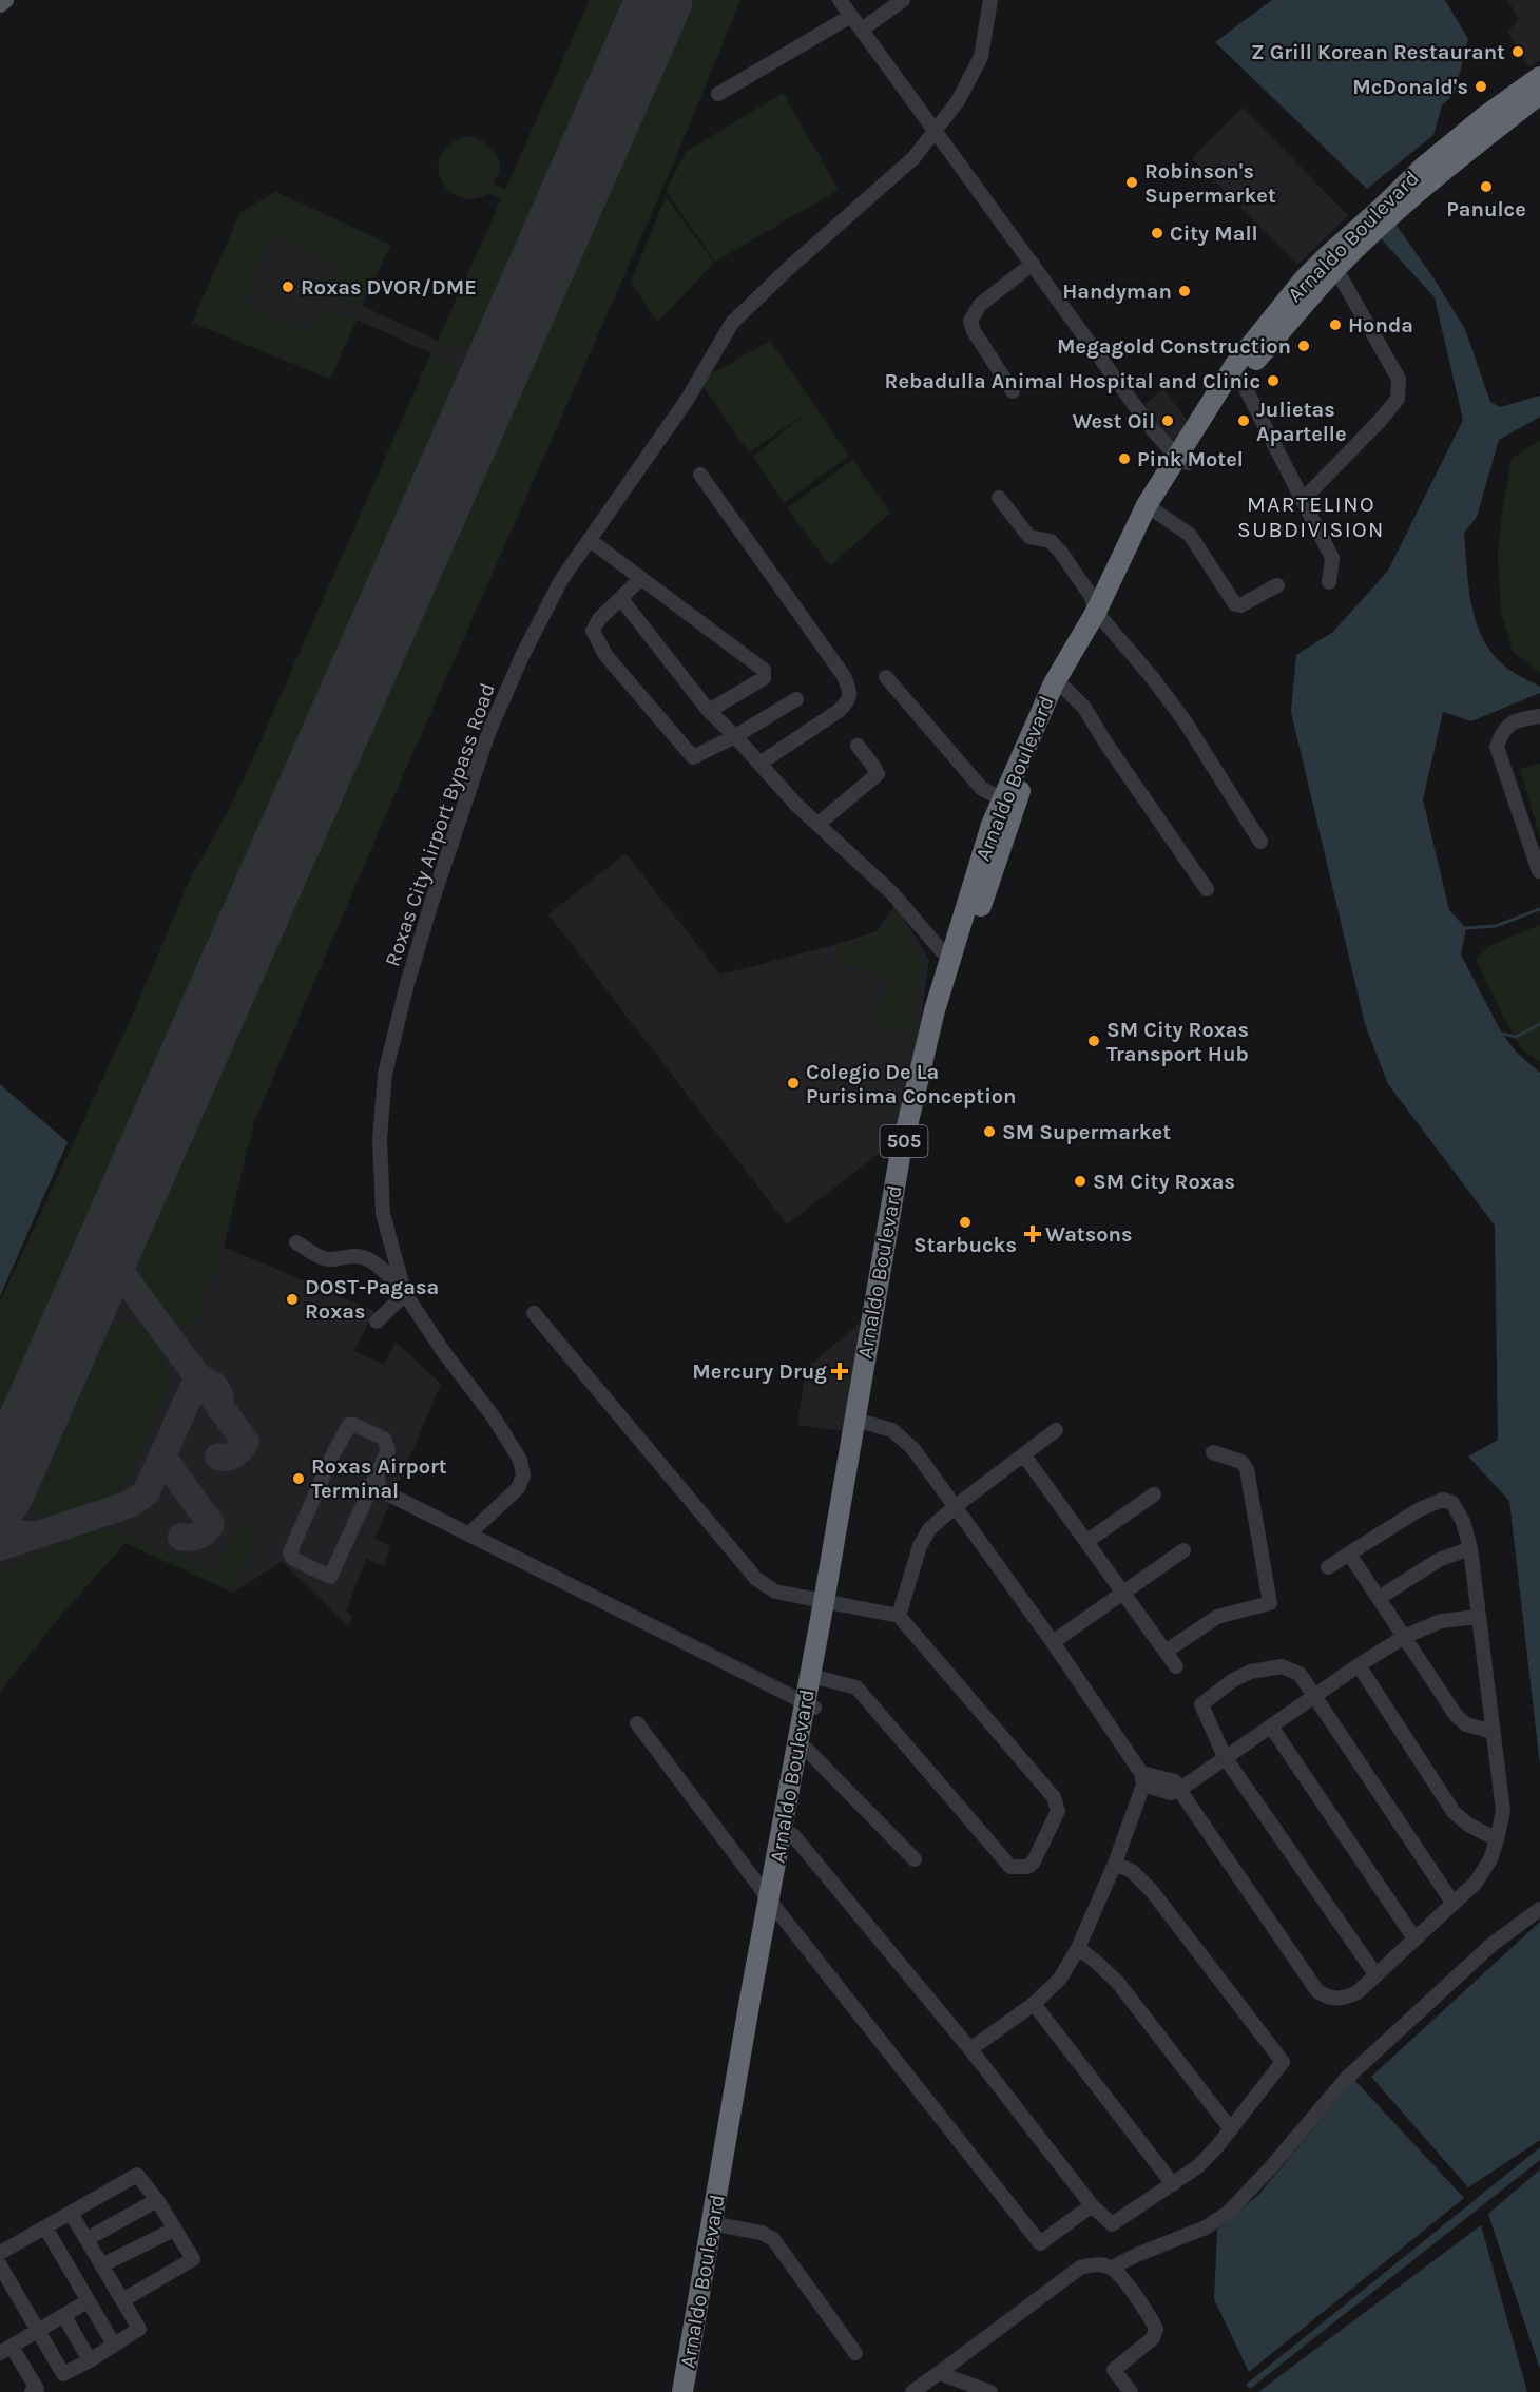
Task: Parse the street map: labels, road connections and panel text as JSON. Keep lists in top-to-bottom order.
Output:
{
  "streets": {
    "highway": ["Arnaldo Boulevard", "505"],
    "street": ["Roxas City Airport Bypass Road"]
  },
  "districts": ["MARTELINO SUBDIVISION"],
  "places": {
    "other": [
      "Z Grill Korean Restaurant",
      "McDonald's",
      "Robinson's Supermarket",
      "Panulce",
      "City Mall",
      "Roxas DVOR/DME",
      "Handyman",
      "Honda",
      "Megagold Construction",
      "Rebadulla Animal Hospital and Clinic",
      "West Oil",
      "Julietas Apartelle",
      "Pink Motel",
      "SM City Roxas Transport Hub",
      "Colegio De La Purisima Conception",
      "SM Supermarket",
      "SM City Roxas",
      "Starbucks",
      "DOST-Pagasa Roxas",
      "Roxas Airport Terminal"
    ],
    "health": ["Watsons", "Mercury Drug"]
  }
}
